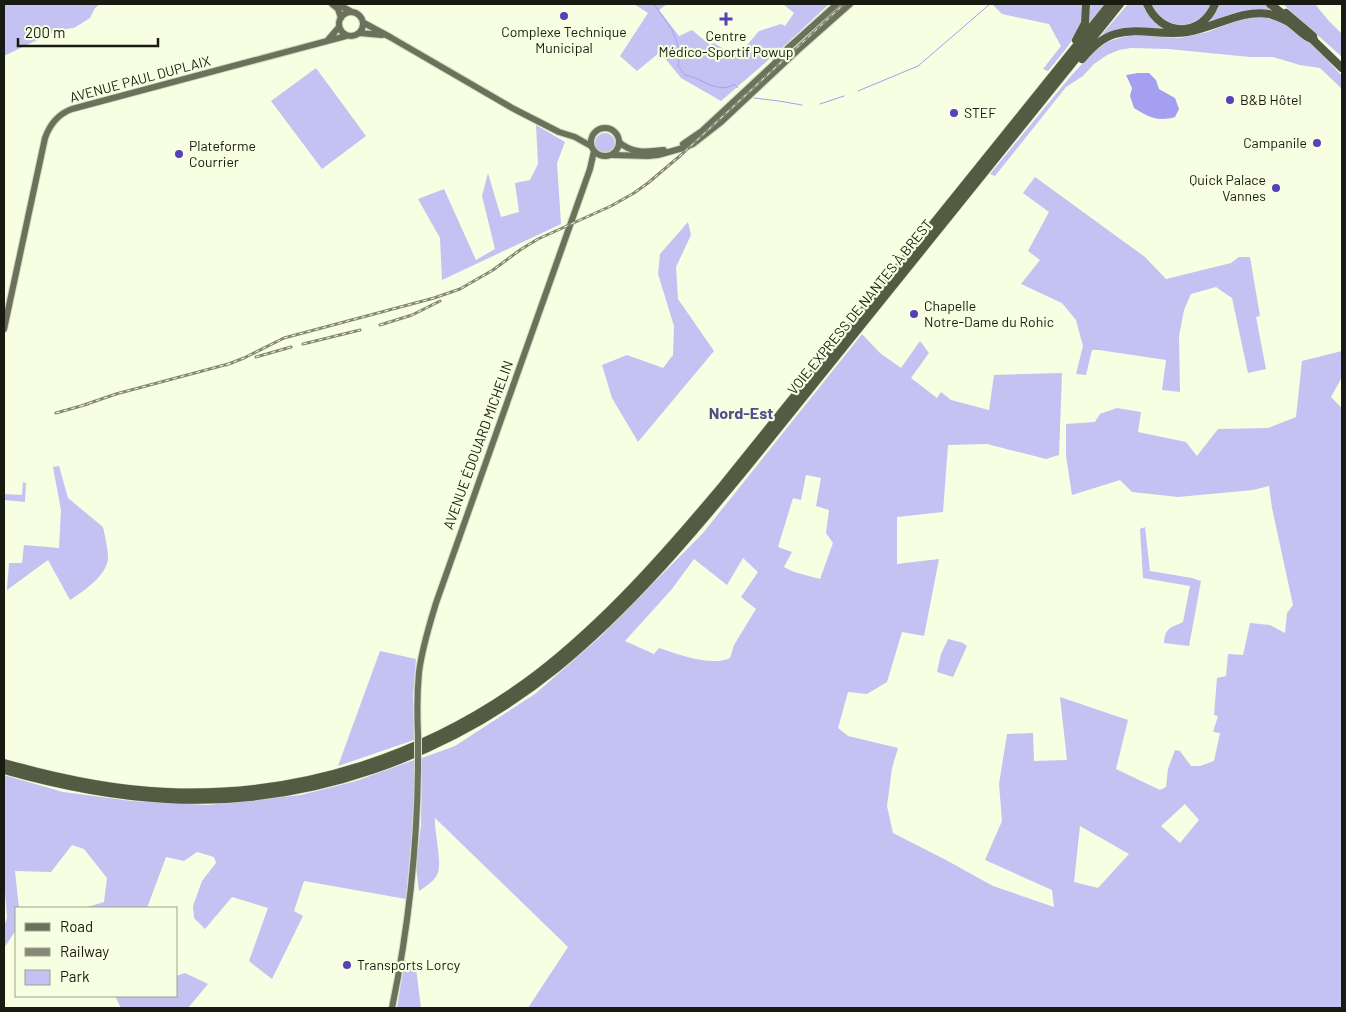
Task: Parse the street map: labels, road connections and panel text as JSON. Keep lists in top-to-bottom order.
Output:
{
  "streets": {
    "highway": ["VOIE EXPRESS DE NANTES À BREST"],
    "main road": ["AVENUE PAUL DUPLAIX", "AVENUE ÉDOUARD MICHELIN"]
  },
  "districts": ["Nord-Est"],
  "places": {
    "other": [
      "Complexe Technique Municipal",
      "B&B Hôtel",
      "STEF",
      "Campanile",
      "Plateforme Courrier",
      "Quick Palace Vannes",
      "Chapelle Notre-Dame du Rohic",
      "Transports Lorcy"
    ],
    "health": ["Centre Médico-Sportif Powup"]
  },
  "legend": ["Road", "Railway", "Park"],
  "scale_bar": "200 m"
}
